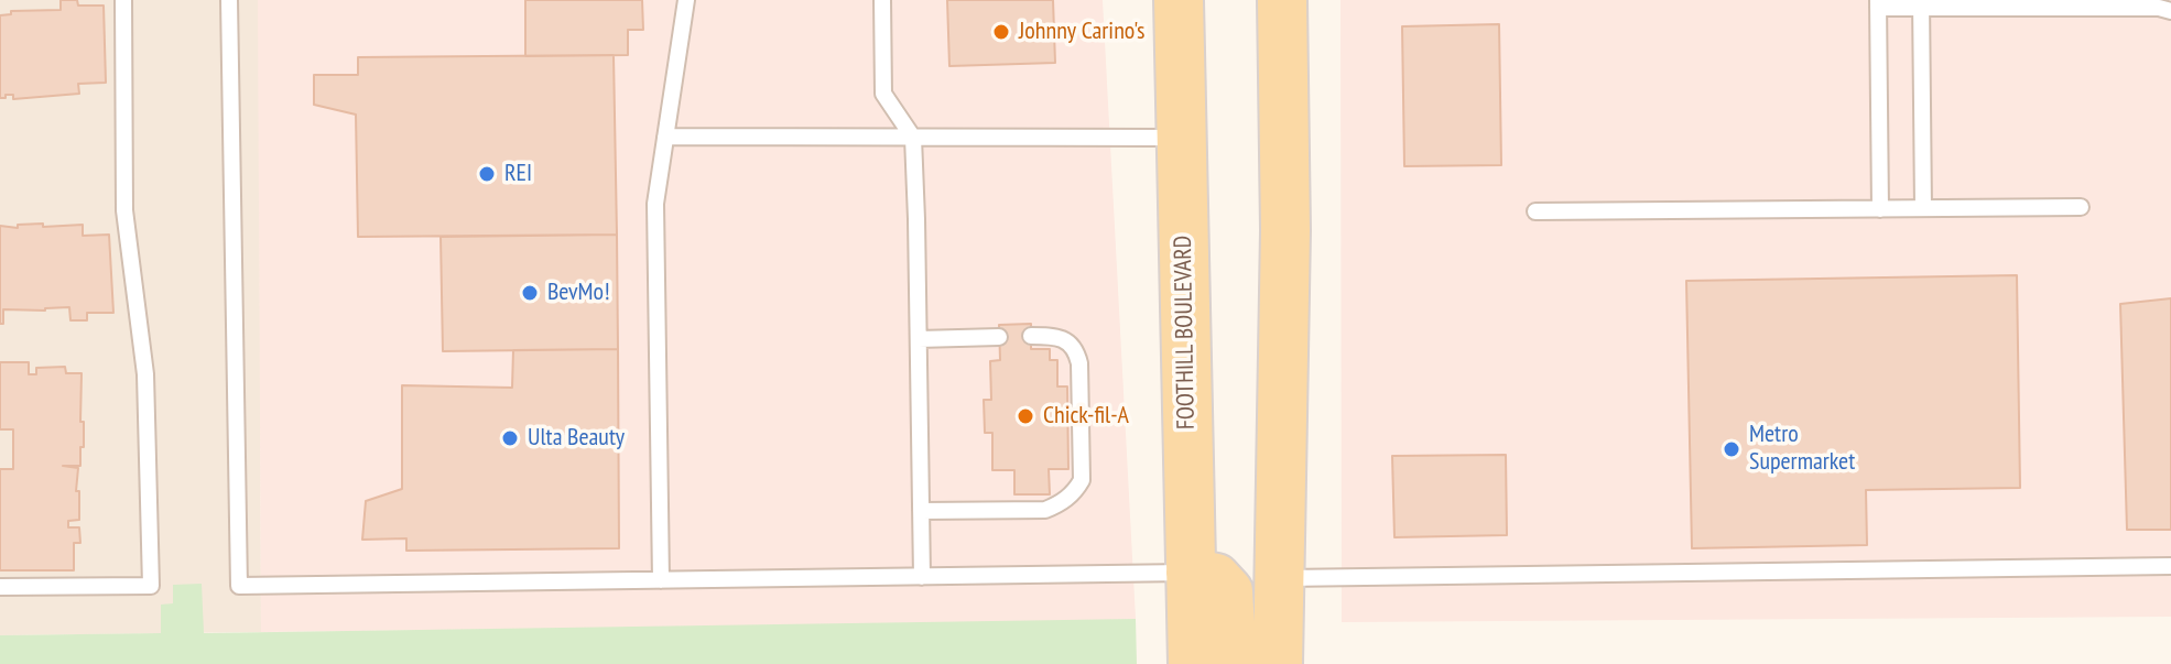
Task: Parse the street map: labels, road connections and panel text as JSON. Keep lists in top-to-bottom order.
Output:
{
  "streets": {
    "main road": ["FOOTHILL BOULEVARD"]
  },
  "places": [
    "Johnny Carino's",
    "REI",
    "BevMo!",
    "Chick-fil-A",
    "Ulta Beauty",
    "Metro Supermarket"
  ]
}
